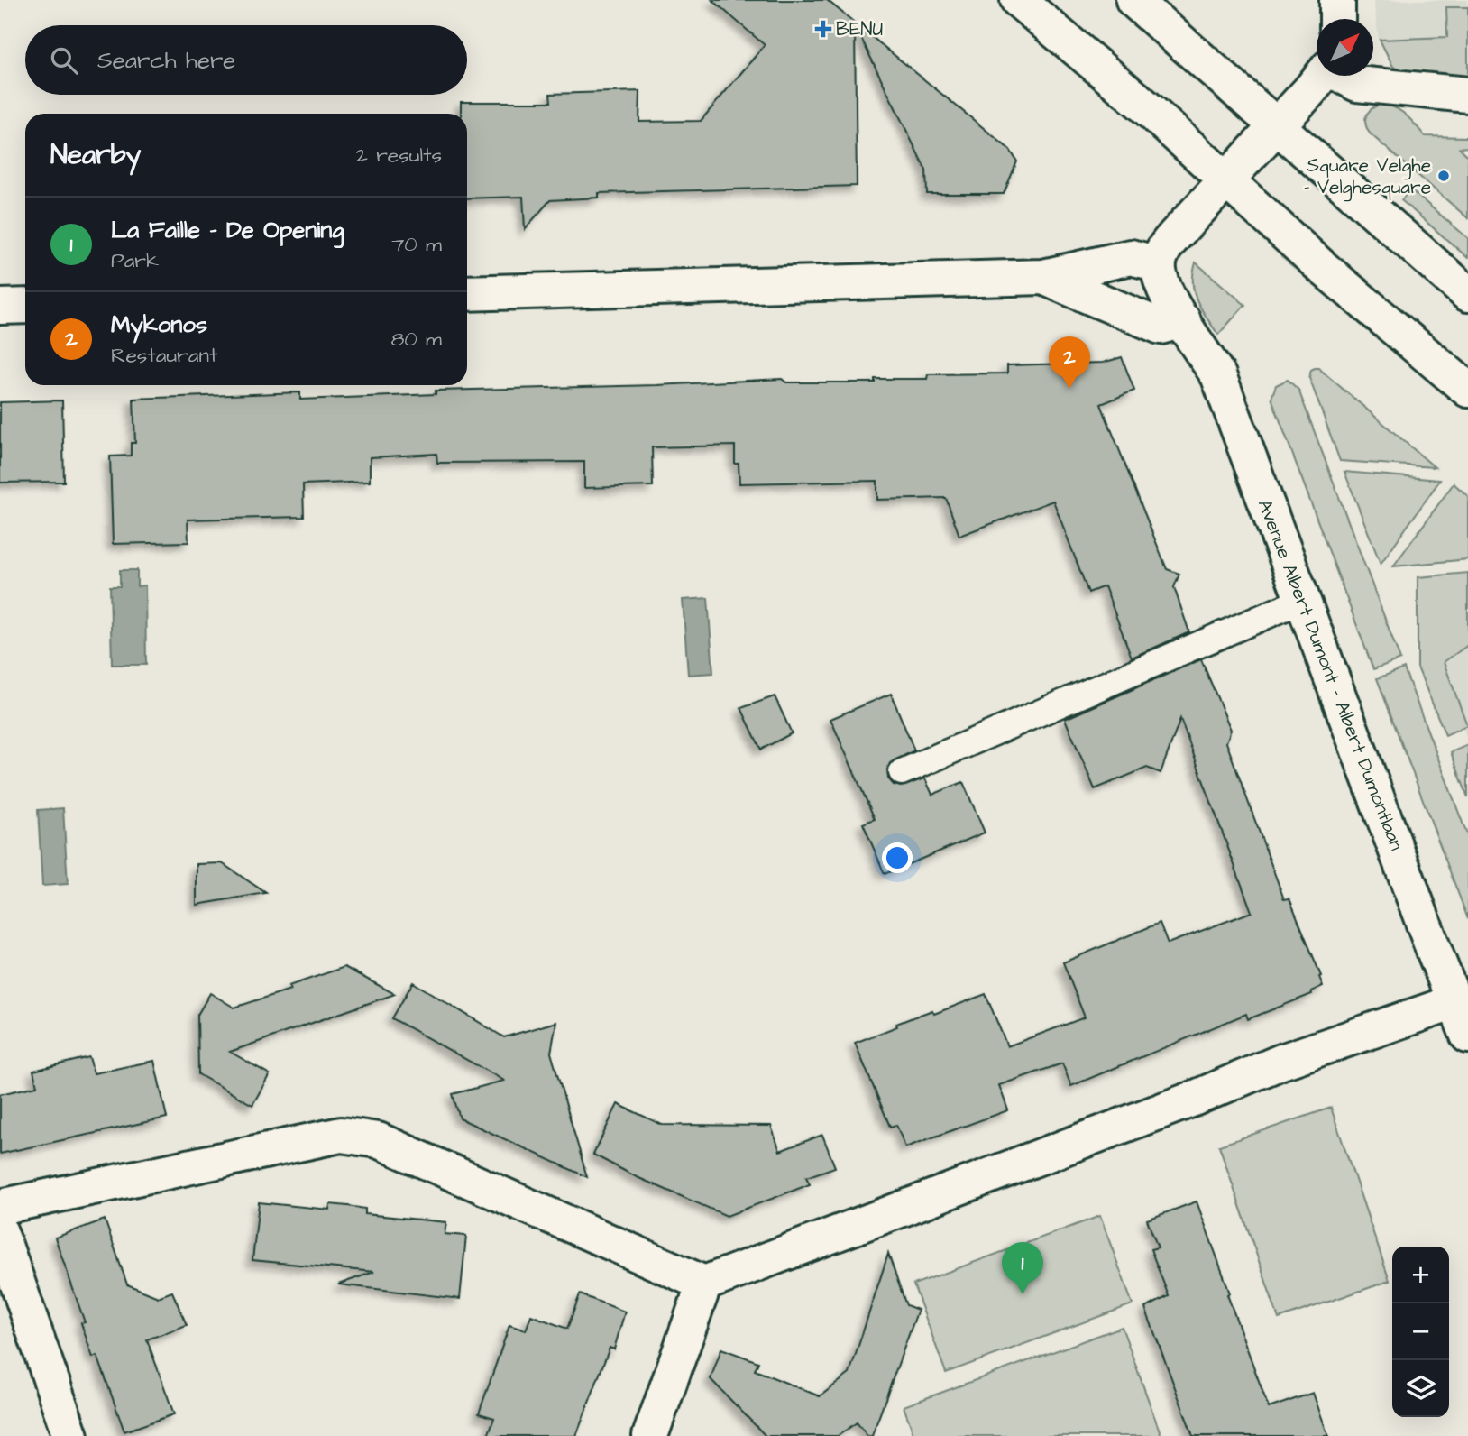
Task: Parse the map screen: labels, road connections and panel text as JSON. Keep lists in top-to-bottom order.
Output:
{
  "streets": {
    "street": ["Avenue Albert Dumont - Albert Dumontlaan"]
  },
  "places": {
    "health": ["BENU"],
    "other": ["Square Velghe - Velghesquare"]
  },
  "north": "top right",
  "page": {
    "search": "Search here",
    "heading": ["Nearby", "2 results"],
    "list": [
      {
        "mark": "1",
        "name": "La Faille - De Opening",
        "note": "Park",
        "value": "70 m"
      },
      {
        "mark": "2",
        "name": "Mykonos",
        "note": "Restaurant",
        "value": "80 m"
      }
    ],
    "pins": ["2", "1"],
    "map_buttons": ["+", "−"]
  }
}
